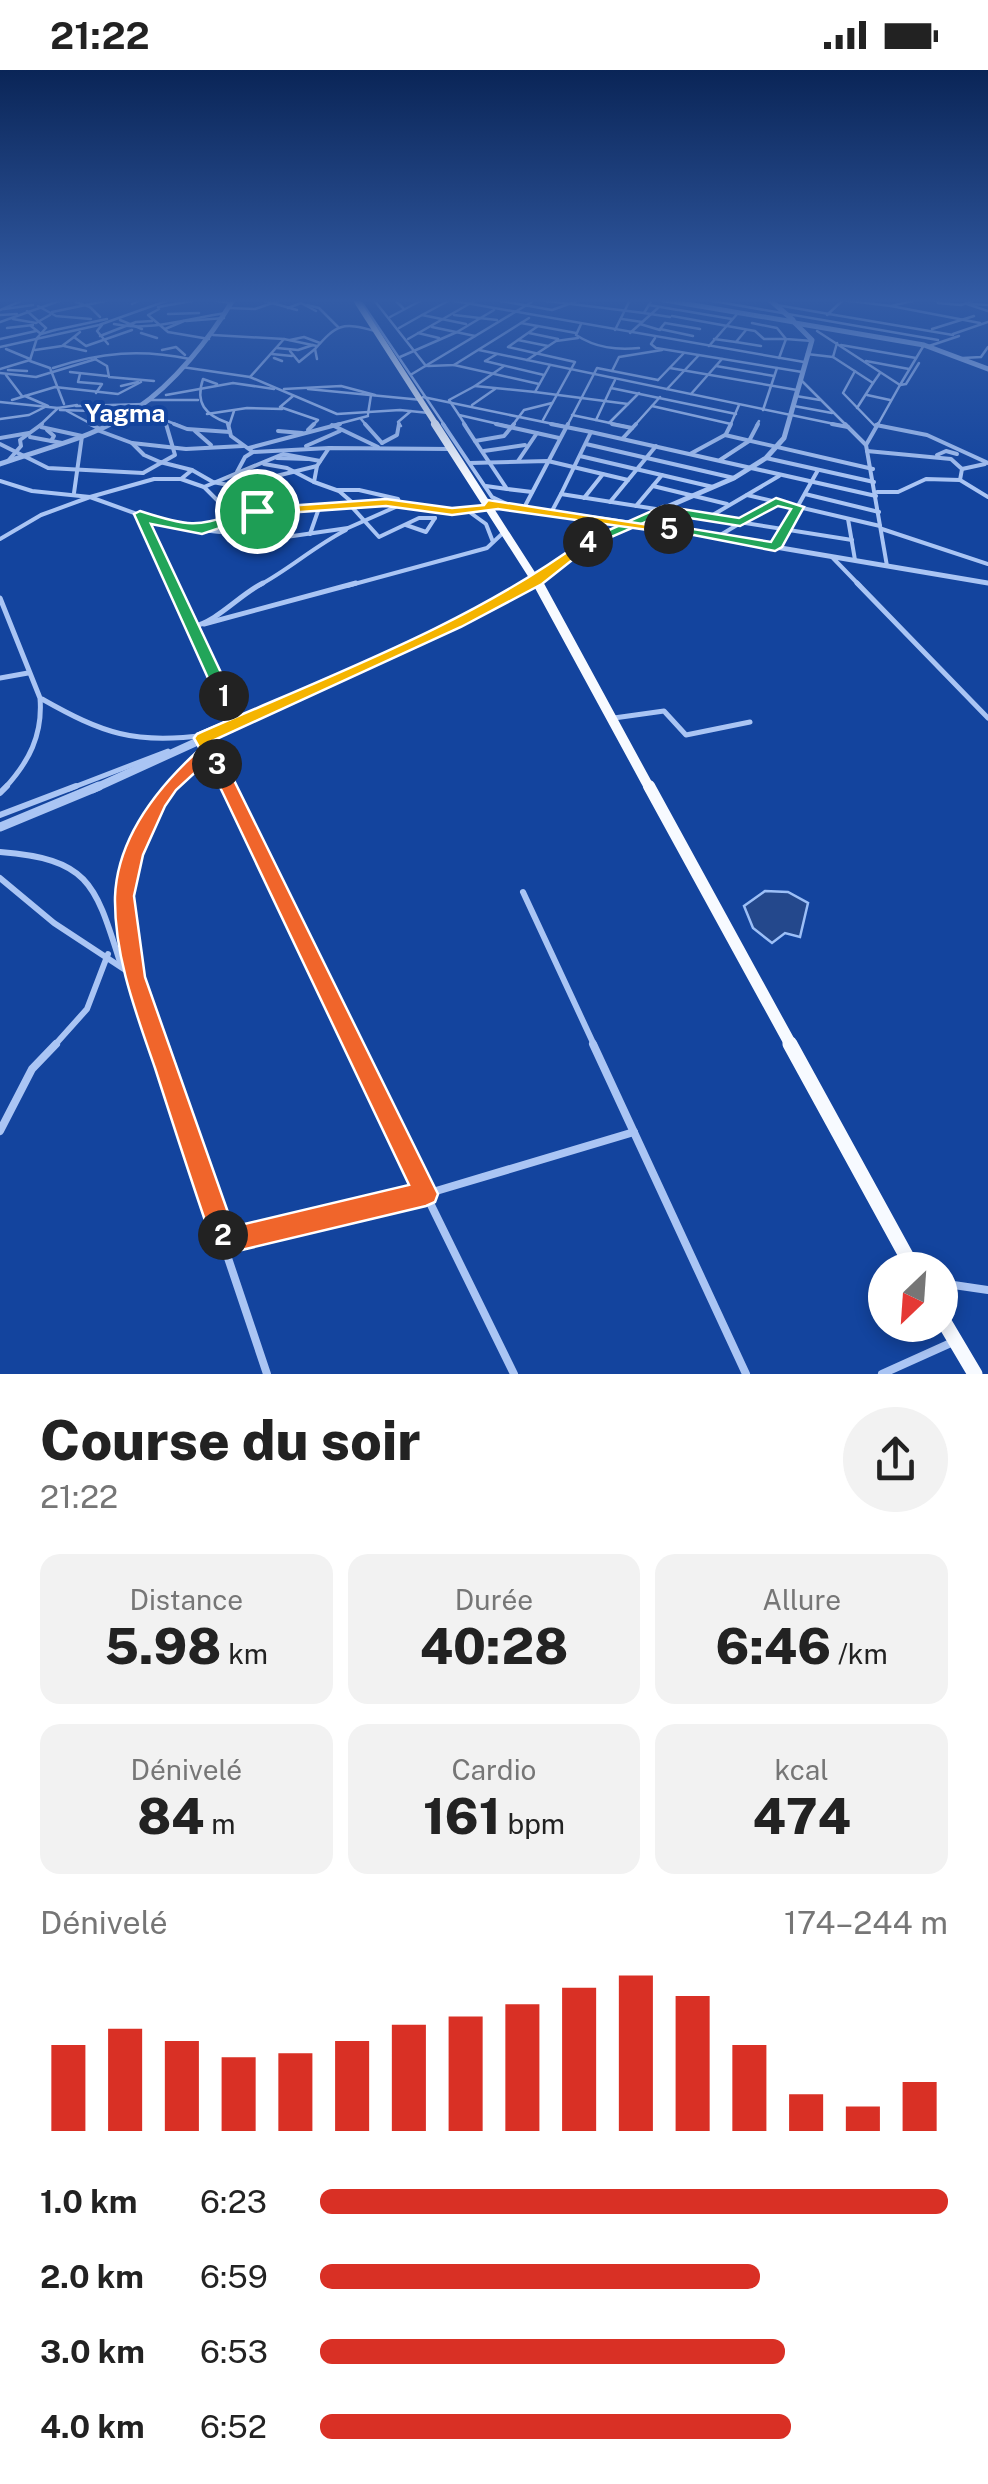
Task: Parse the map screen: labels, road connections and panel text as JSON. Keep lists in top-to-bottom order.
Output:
{
  "districts": ["Yagma"],
  "north": "bottom left",
  "page": {
    "status": "21:22",
    "pins": [
      "5",
      "4",
      "1",
      "3",
      "2"
    ],
    "heading": ["Course du soir", "21:22"],
    "stats": [
      ["Distance", "5.98 km"],
      ["Durée", "40:28"],
      ["Allure", "6:46 /km"],
      ["Dénivelé", "84 m"],
      ["Cardio", "161 bpm"],
      ["kcal", "474"]
    ],
    "chart": ["Dénivelé", "174–244 m"],
    "list": [
      {
        "name": "1.0 km",
        "note": "6:23"
      },
      {
        "name": "2.0 km",
        "note": "6:59"
      },
      {
        "name": "3.0 km",
        "note": "6:53"
      },
      {
        "name": "4.0 km",
        "note": "6:52"
      }
    ]
  }
}
